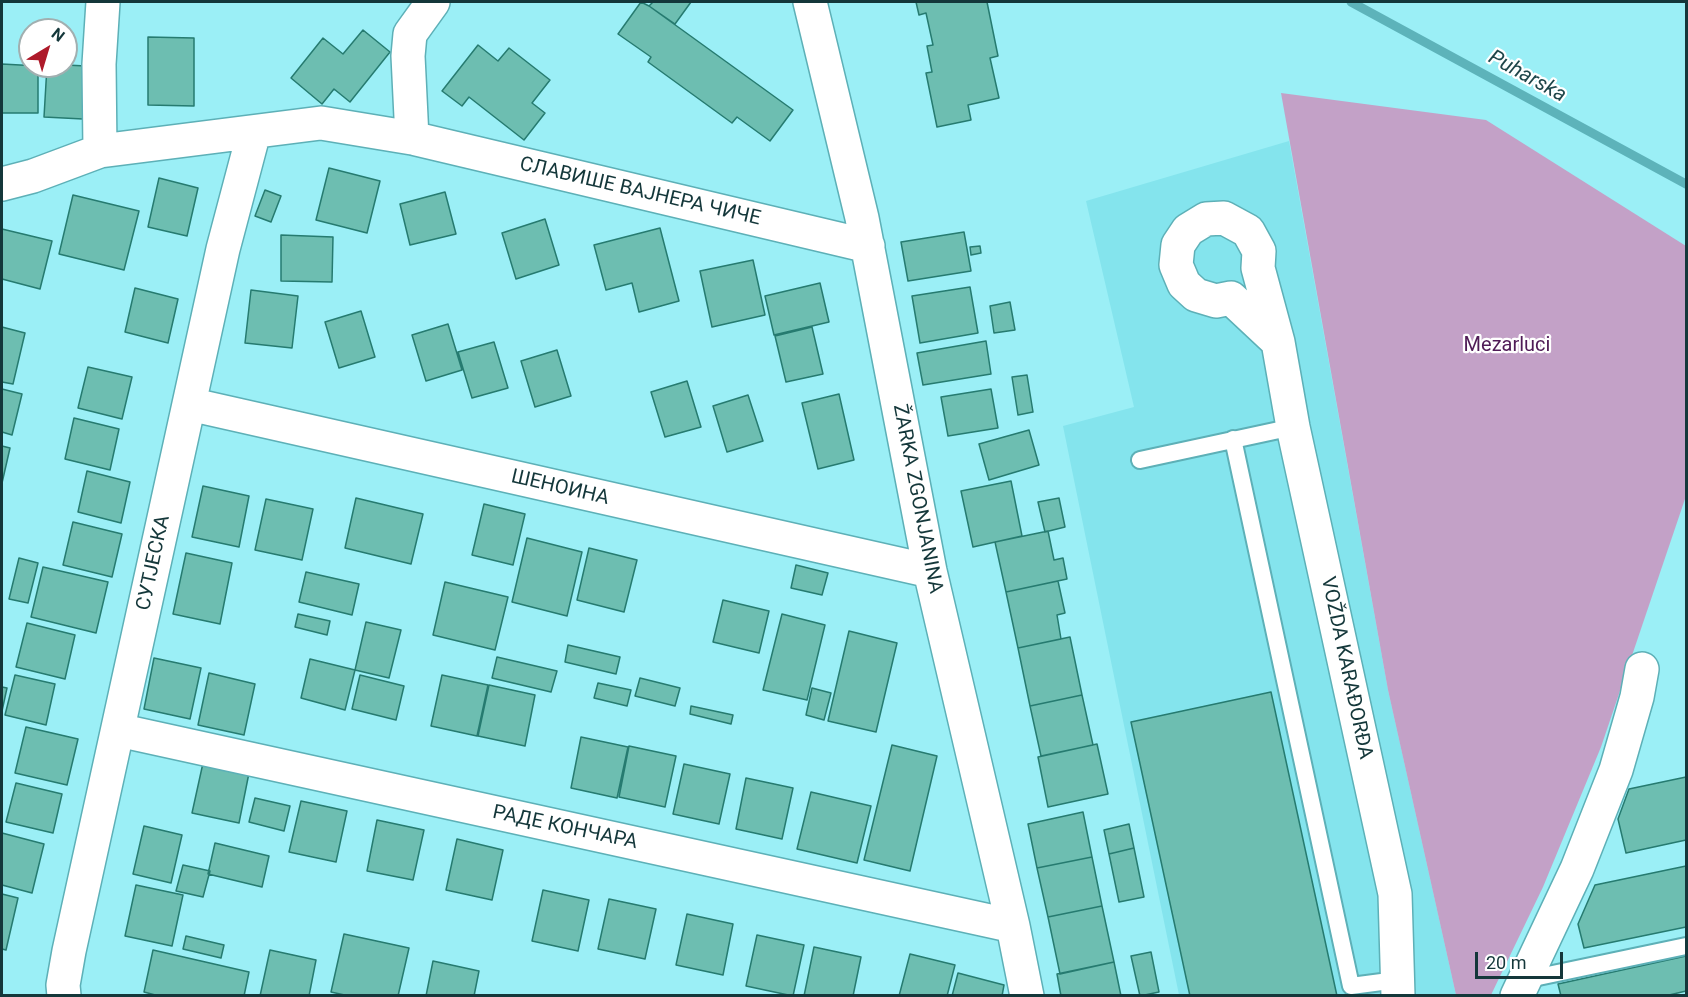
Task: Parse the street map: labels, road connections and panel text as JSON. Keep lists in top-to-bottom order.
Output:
{
  "streets": {
    "street": [
      "СЛАВИШЕ ВАЈНЕРА ЧИЧЕ",
      "ШЕНОИНА",
      "ŽARKA ZGONJANINA",
      "СУТЈЕСКА",
      "VOŽDA KARAĐORĐA",
      "РАДЕ КОНЧАРА"
    ]
  },
  "crossings": [
    ["СЛАВИШЕ ВАЈНЕРА ЧИЧЕ", "ŽARKA ZGONJANINA"],
    ["СЛАВИШЕ ВАЈНЕРА ЧИЧЕ", "СУТЈЕСКА"],
    ["ШЕНОИНА", "ŽARKA ZGONJANINA"],
    ["ШЕНОИНА", "СУТЈЕСКА"],
    ["ŽARKA ZGONJANINA", "РАДЕ КОНЧАРА"],
    ["СУТЈЕСКА", "РАДЕ КОНЧАРА"]
  ],
  "water": ["Puharska"],
  "parks": ["Mezarluci"],
  "scale_bar": "20 m",
  "north": "top right"
}
